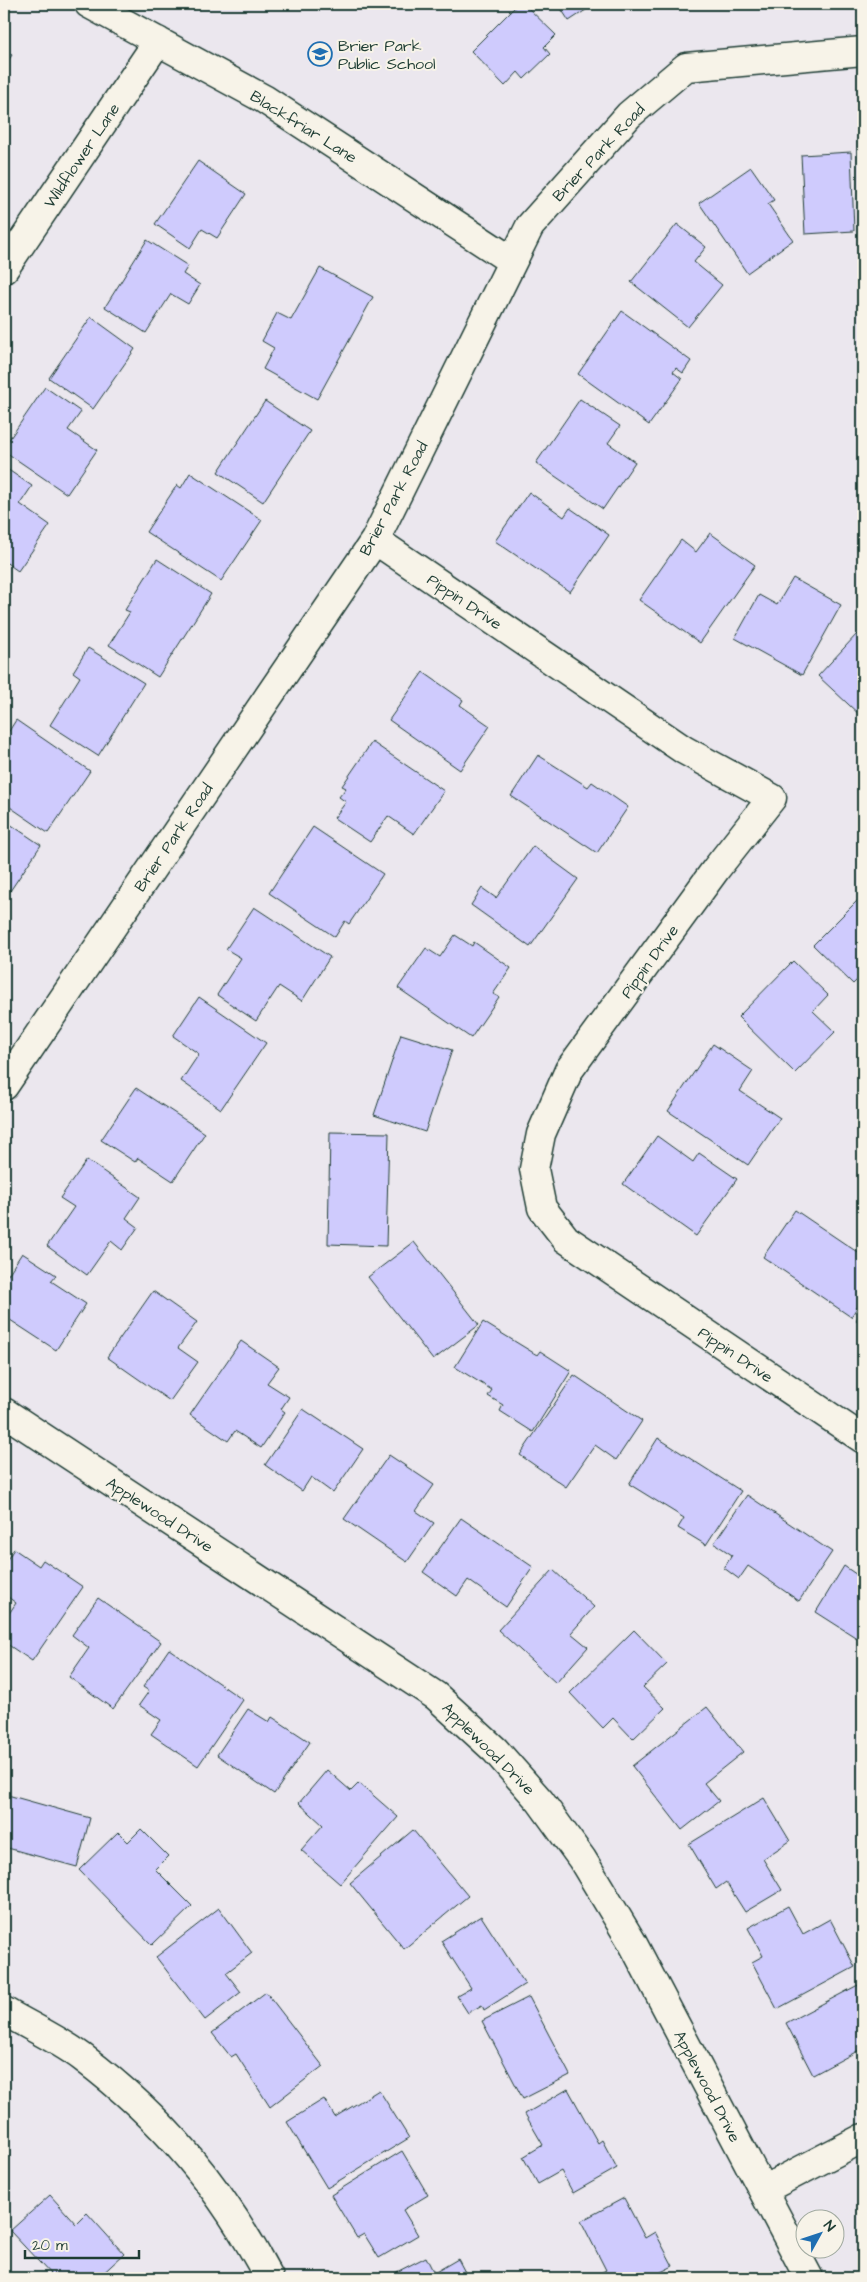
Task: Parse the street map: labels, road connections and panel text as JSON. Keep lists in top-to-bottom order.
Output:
{
  "streets": {
    "street": [
      "Blackfriar Lane",
      "Brier Park Road",
      "Wildflower Lane",
      "Pippin Drive",
      "Applewood Drive"
    ]
  },
  "crossings": [
    ["Blackfriar Lane", "Brier Park Road"],
    ["Blackfriar Lane", "Wildflower Lane"],
    ["Brier Park Road", "Pippin Drive"]
  ],
  "places": {
    "school or university": ["Brier Park Public School"]
  },
  "scale_bar": "20 m",
  "north": "top right"
}
